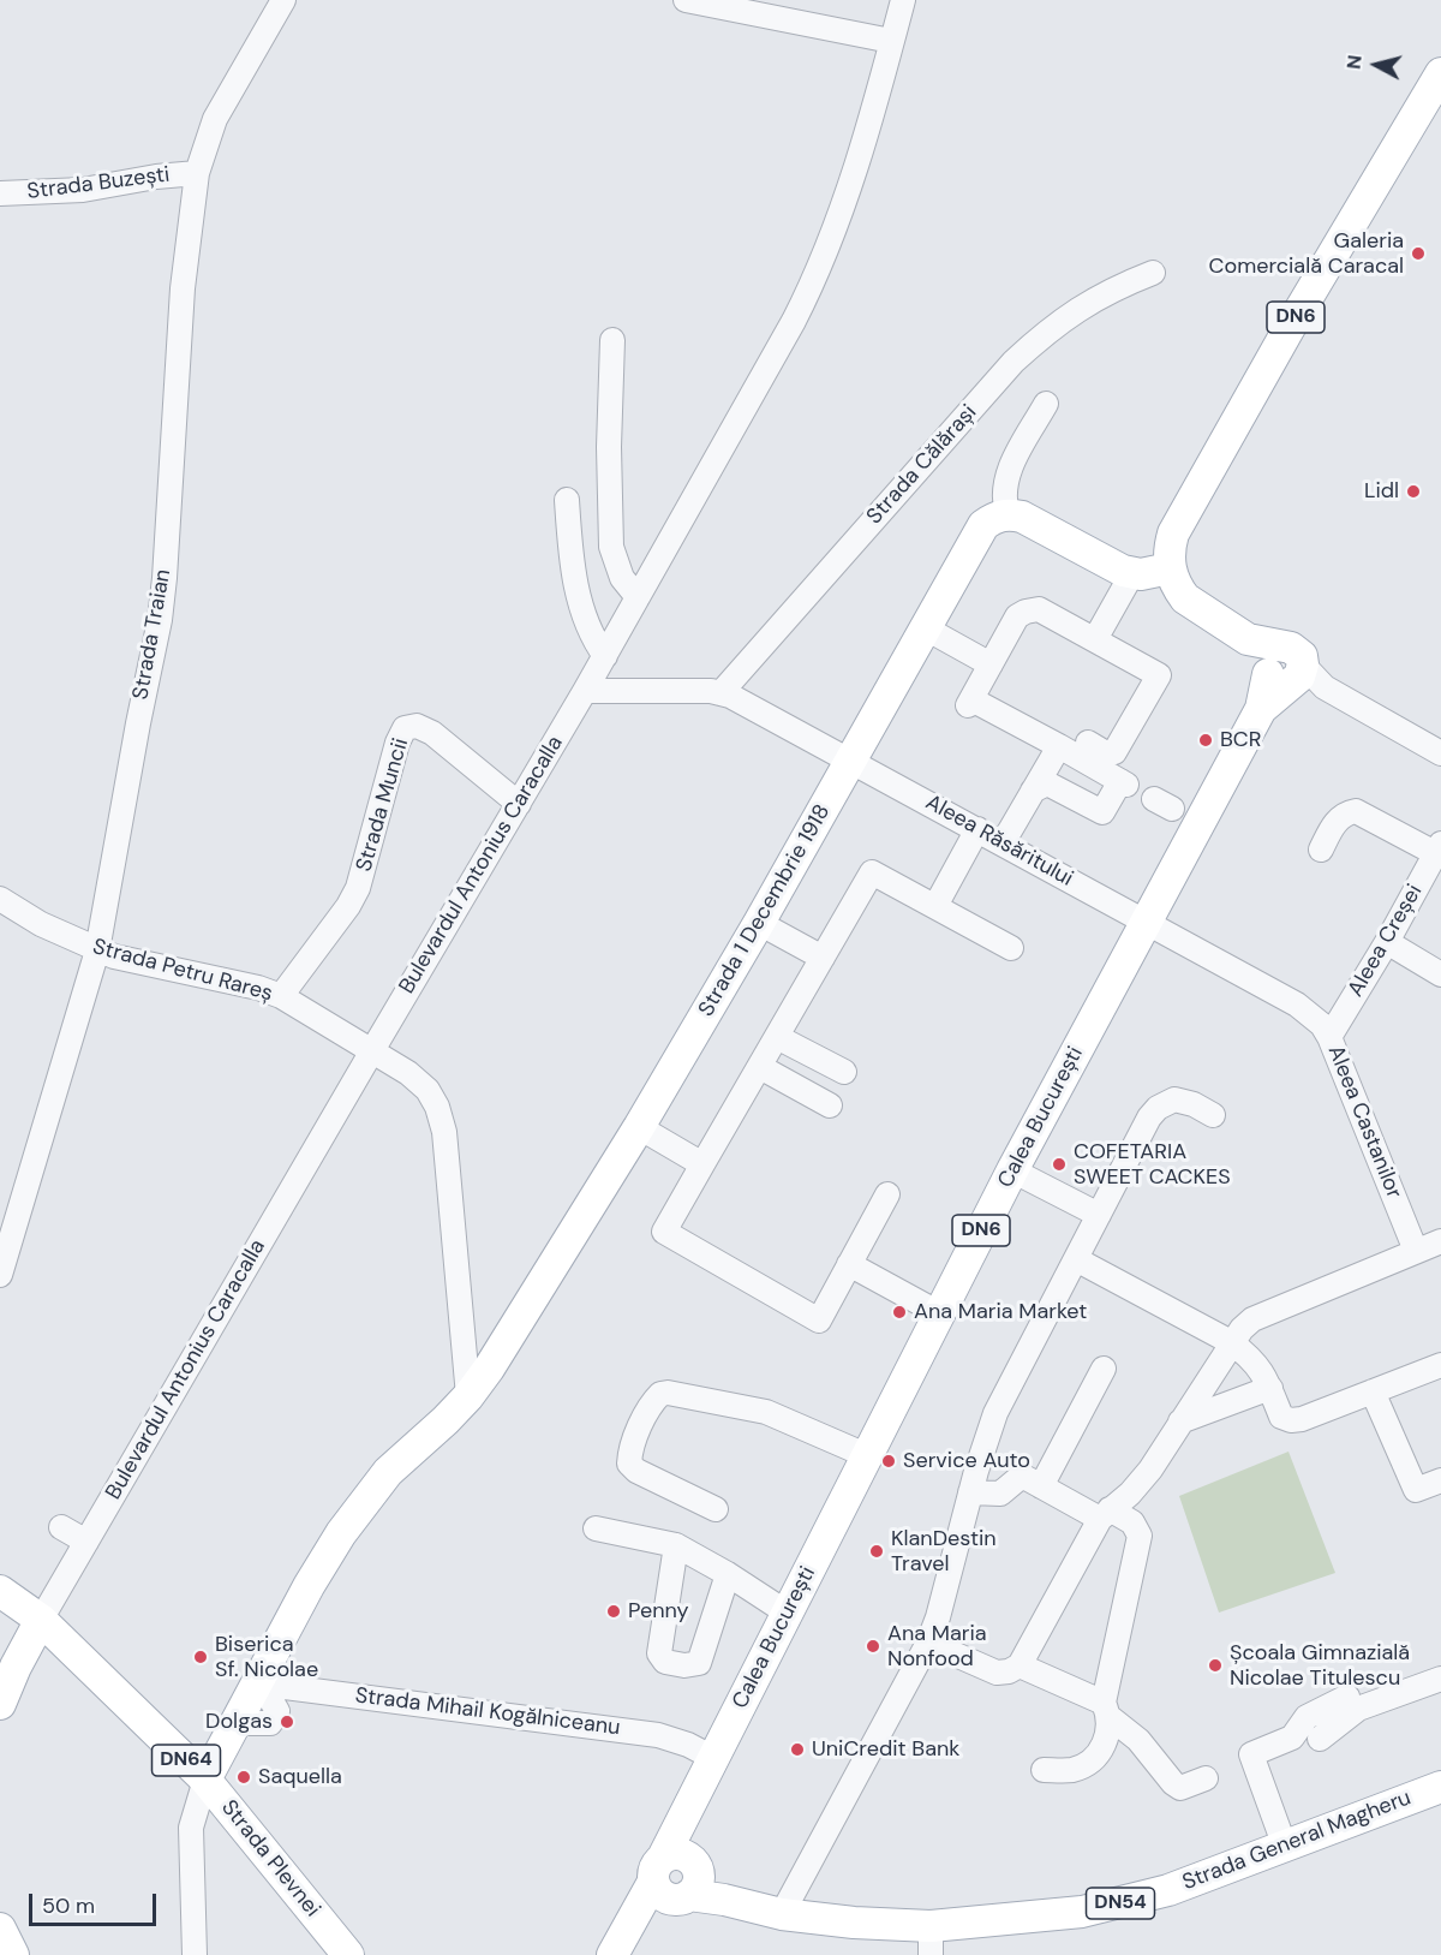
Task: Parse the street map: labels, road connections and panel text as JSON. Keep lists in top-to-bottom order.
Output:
{
  "streets": {
    "main road": [
      "DN6",
      "Bulevardul Antonius Caracalla",
      "Strada 1 Decembrie 1918",
      "Calea București",
      "DN64",
      "Strada General Magheru",
      "Strada Plevnei",
      "DN54"
    ],
    "street": [
      "Strada Buzești",
      "Strada Călărași",
      "Strada Traian",
      "Strada Muncii",
      "Aleea Răsăritului",
      "Aleea Creșei",
      "Strada Petru Rareș",
      "Aleea Castanilor",
      "Strada Mihail Kogălniceanu"
    ]
  },
  "crossings": [
    ["Strada Buzești", "Strada Traian"],
    ["Strada Călărași", "Aleea Răsăritului"],
    ["Strada Traian", "Strada Petru Rareș"],
    ["Strada Muncii", "Bulevardul Antonius Caracalla"],
    ["Strada Muncii", "Strada Petru Rareș"],
    ["Aleea Răsăritului", "Bulevardul Antonius Caracalla"],
    ["Aleea Răsăritului", "Strada 1 Decembrie 1918"],
    ["Aleea Răsăritului", "Calea București"],
    ["Aleea Răsăritului", "Aleea Castanilor"],
    ["Bulevardul Antonius Caracalla", "Strada Petru Rareș"],
    ["Bulevardul Antonius Caracalla", "Strada Plevnei"],
    ["Strada 1 Decembrie 1918", "Strada Petru Rareș"],
    ["Strada 1 Decembrie 1918", "Strada Mihail Kogălniceanu"],
    ["Strada 1 Decembrie 1918", "Strada Plevnei"],
    ["Aleea Creșei", "Aleea Castanilor"],
    ["Calea București", "Aleea Castanilor"],
    ["Calea București", "Strada Mihail Kogălniceanu"],
    ["Calea București", "Strada General Magheru"]
  ],
  "places": [
    "Galeria Comercială Caracal",
    "Lidl",
    "BCR",
    "COFETARIA SWEET CACKES",
    "Ana Maria Market",
    "Service Auto",
    "KlanDestin Travel",
    "Penny",
    "Ana Maria Nonfood",
    "Biserica Sf. Nicolae",
    "Școala Gimnazială Nicolae Titulescu",
    "Dolgas",
    "UniCredit Bank",
    "Saquella"
  ],
  "scale_bar": "50 m",
  "north": "left"
}
